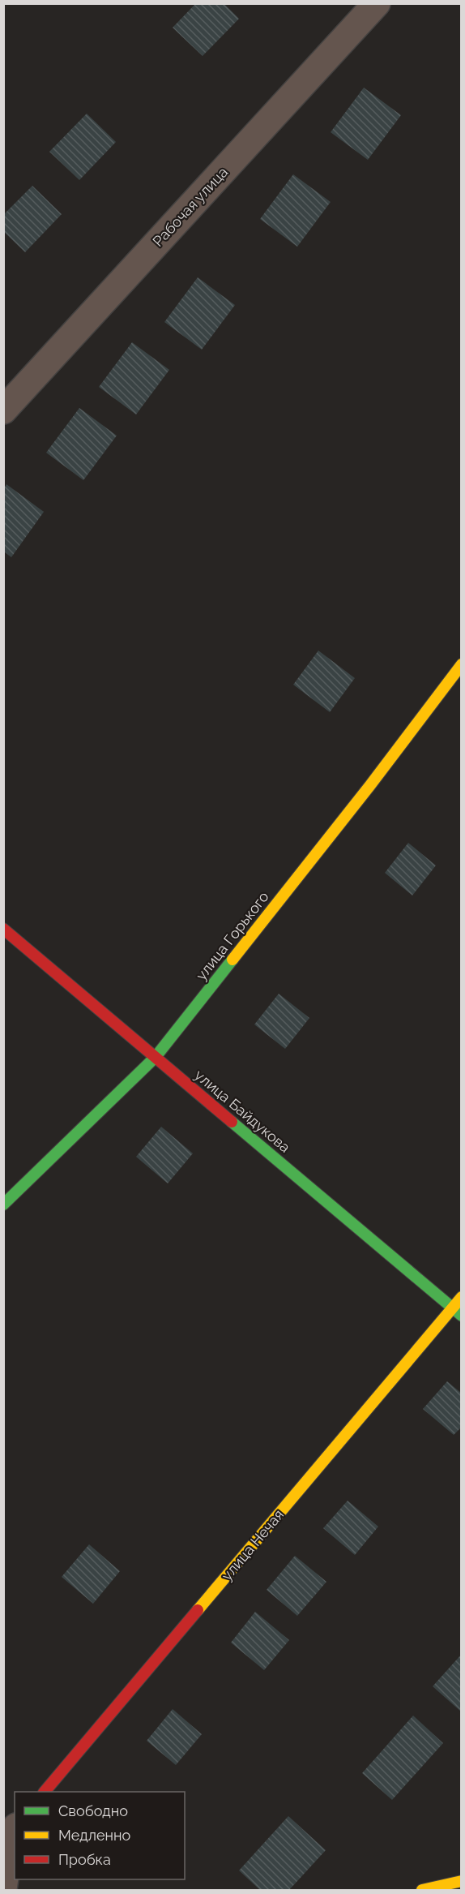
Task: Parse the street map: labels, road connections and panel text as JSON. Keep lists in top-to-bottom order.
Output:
{
  "streets": {
    "street": [
      "Рабочая улица",
      "улица Горького",
      "улица Байдукова",
      "улица Нечая"
    ]
  },
  "crossings": [
    ["улица Горького", "улица Байдукова"],
    ["улица Байдукова", "улица Нечая"]
  ],
  "legend": ["Свободно", "Медленно", "Пробка"]
}
